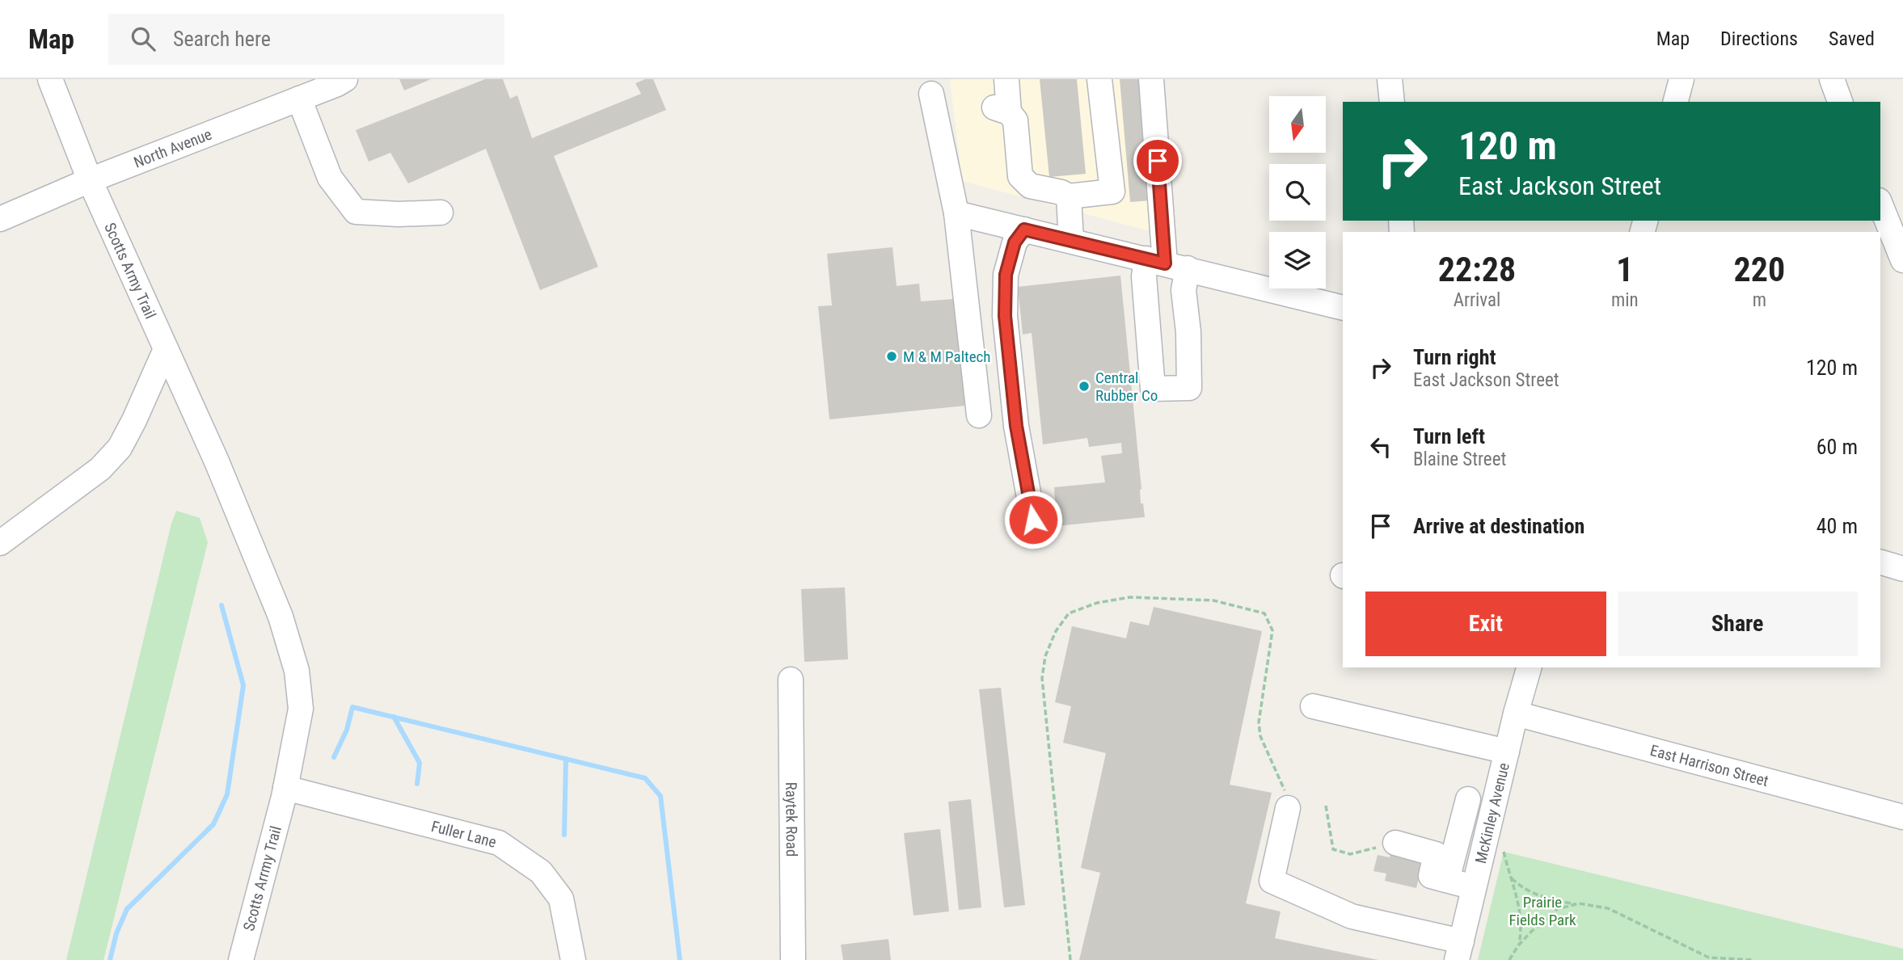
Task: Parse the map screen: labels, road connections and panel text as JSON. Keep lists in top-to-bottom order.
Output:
{
  "streets": {
    "street": [
      "North Avenue",
      "Scotts Army Trail",
      "East Harrison Street",
      "McKinley Avenue",
      "Raytek Road",
      "Fuller Lane",
      "Scotts Arrmy Trail"
    ]
  },
  "crossings": [
    ["North Avenue", "Scotts Army Trail"],
    ["Scotts Army Trail", "Fuller Lane"],
    ["Scotts Army Trail", "Scotts Arrmy Trail"],
    ["East Harrison Street", "McKinley Avenue"],
    ["Fuller Lane", "Scotts Arrmy Trail"]
  ],
  "parks": ["Prairie Fields Park"],
  "places": ["M & M Paltech", "Central Rubber Co"],
  "north": "bottom",
  "page": {
    "header": "Map",
    "search": "Search here",
    "nav": ["Map", "Directions", "Saved"],
    "turn": ["120 m", "East Jackson Street"],
    "eta": [
      "22:28",
      "Arrival",
      "1",
      "min",
      "220",
      "m"
    ],
    "list": [
      {
        "name": "Turn right",
        "note": "East Jackson Street",
        "value": "120 m"
      },
      {
        "name": "Turn left",
        "note": "Blaine Street",
        "value": "60 m"
      },
      {
        "name": "Arrive at destination",
        "value": "40 m"
      }
    ],
    "buttons": ["Exit", "Share"]
  }
}
